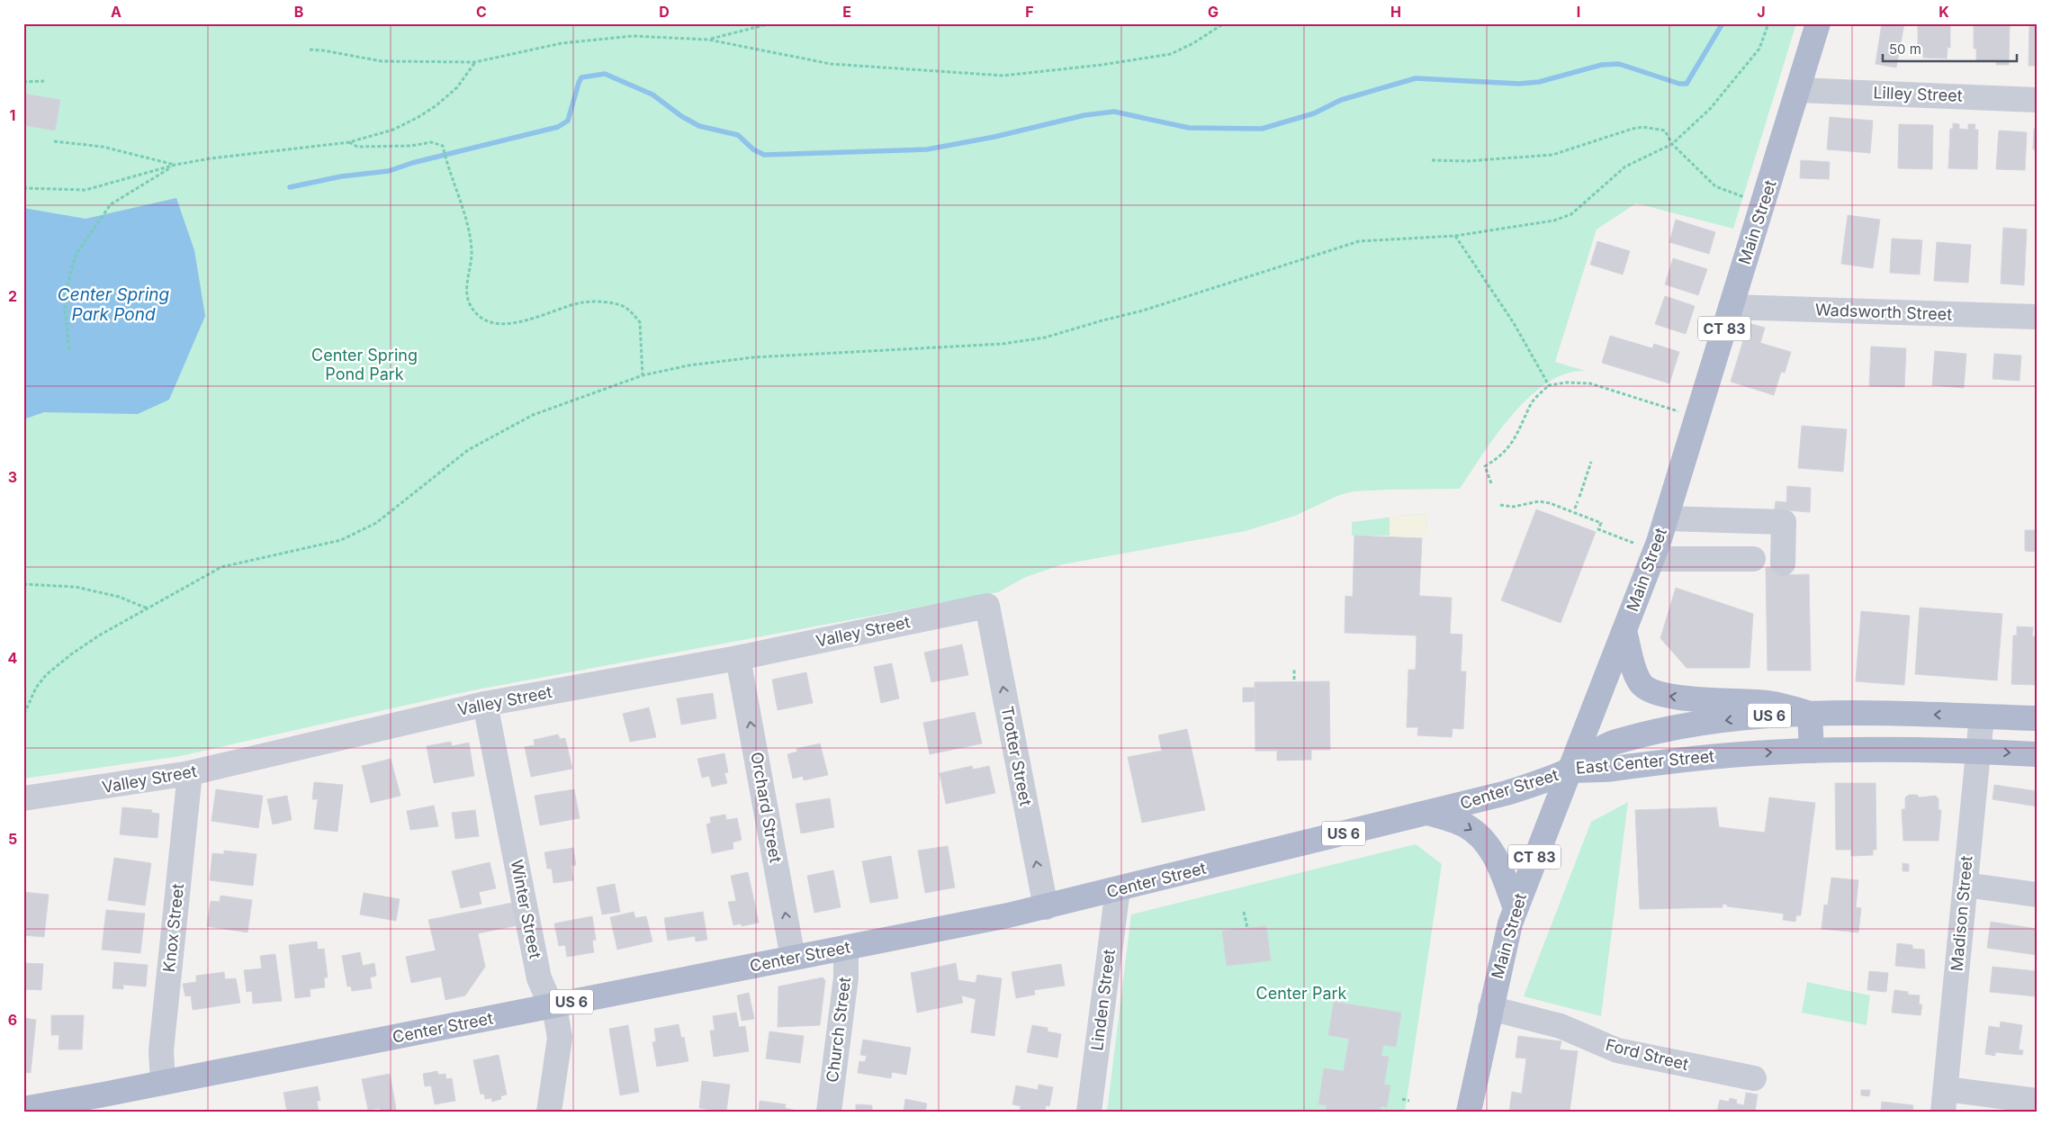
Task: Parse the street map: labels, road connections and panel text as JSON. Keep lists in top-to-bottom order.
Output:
{
  "streets": {
    "main road": [
      "Main Street",
      "CT 83",
      "US 6",
      "East Center Street",
      "Center Street"
    ],
    "street": [
      "Lilley Street",
      "Wadsworth Street",
      "Valley Street",
      "Trotter Street",
      "Orchard Street",
      "Winter Street",
      "Madison Street",
      "Knox Street",
      "Linden Street",
      "Church Street",
      "Ford Street"
    ]
  },
  "crossings": [
    ["Lilley Street", "Main Street"],
    ["Main Street", "Wadsworth Street"],
    ["Main Street", "East Center Street"],
    ["Main Street", "Center Street"],
    ["Main Street", "Ford Street"],
    ["Valley Street", "Trotter Street"],
    ["Valley Street", "Orchard Street"],
    ["Valley Street", "Winter Street"],
    ["Valley Street", "Knox Street"],
    ["Trotter Street", "Center Street"],
    ["East Center Street", "Center Street"],
    ["East Center Street", "Madison Street"],
    ["Center Street", "Orchard Street"],
    ["Center Street", "Winter Street"],
    ["Center Street", "Knox Street"],
    ["Center Street", "Linden Street"],
    ["Center Street", "Church Street"]
  ],
  "one_way": ["Trotter Street", "Orchard Street"],
  "water": ["Center Spring Park Pond"],
  "parks": ["Center Spring Pond Park", "Center Park"],
  "scale_bar": "50 m",
  "grid": {
    "columns": [
      "A",
      "B",
      "C",
      "D",
      "E",
      "F",
      "G",
      "H",
      "I",
      "J",
      "K"
    ],
    "rows": [
      "1",
      "2",
      "3",
      "4",
      "5",
      "6"
    ]
  }
}
